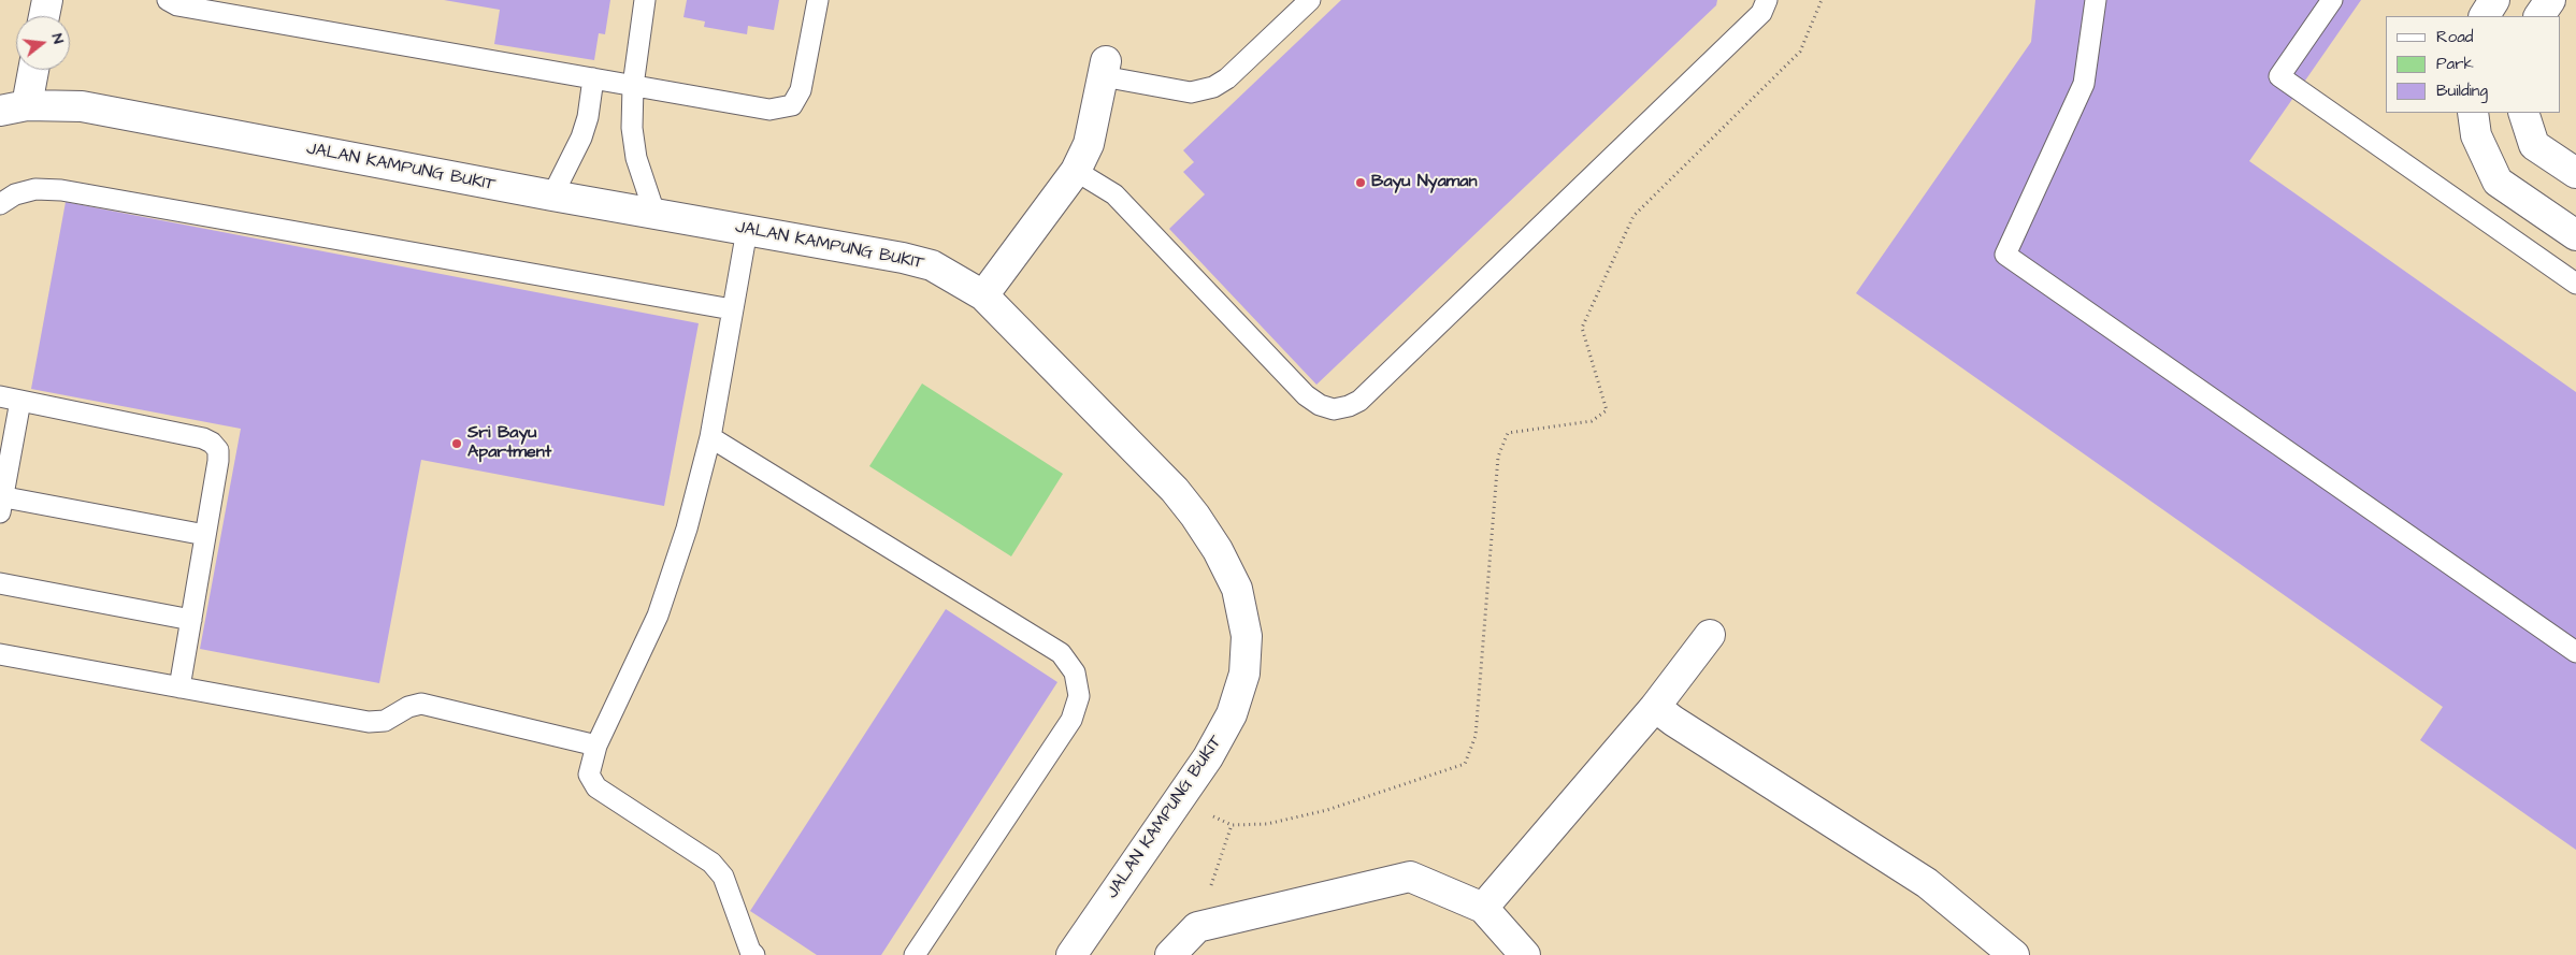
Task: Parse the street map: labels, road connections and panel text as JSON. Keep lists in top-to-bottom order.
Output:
{
  "streets": {
    "street": ["JALAN KAMPUNG BUKIT"]
  },
  "places": ["Bayu Nyaman", "Sri Bayu Apartment"],
  "legend": ["Road", "Park", "Building"],
  "north": "right"
}
